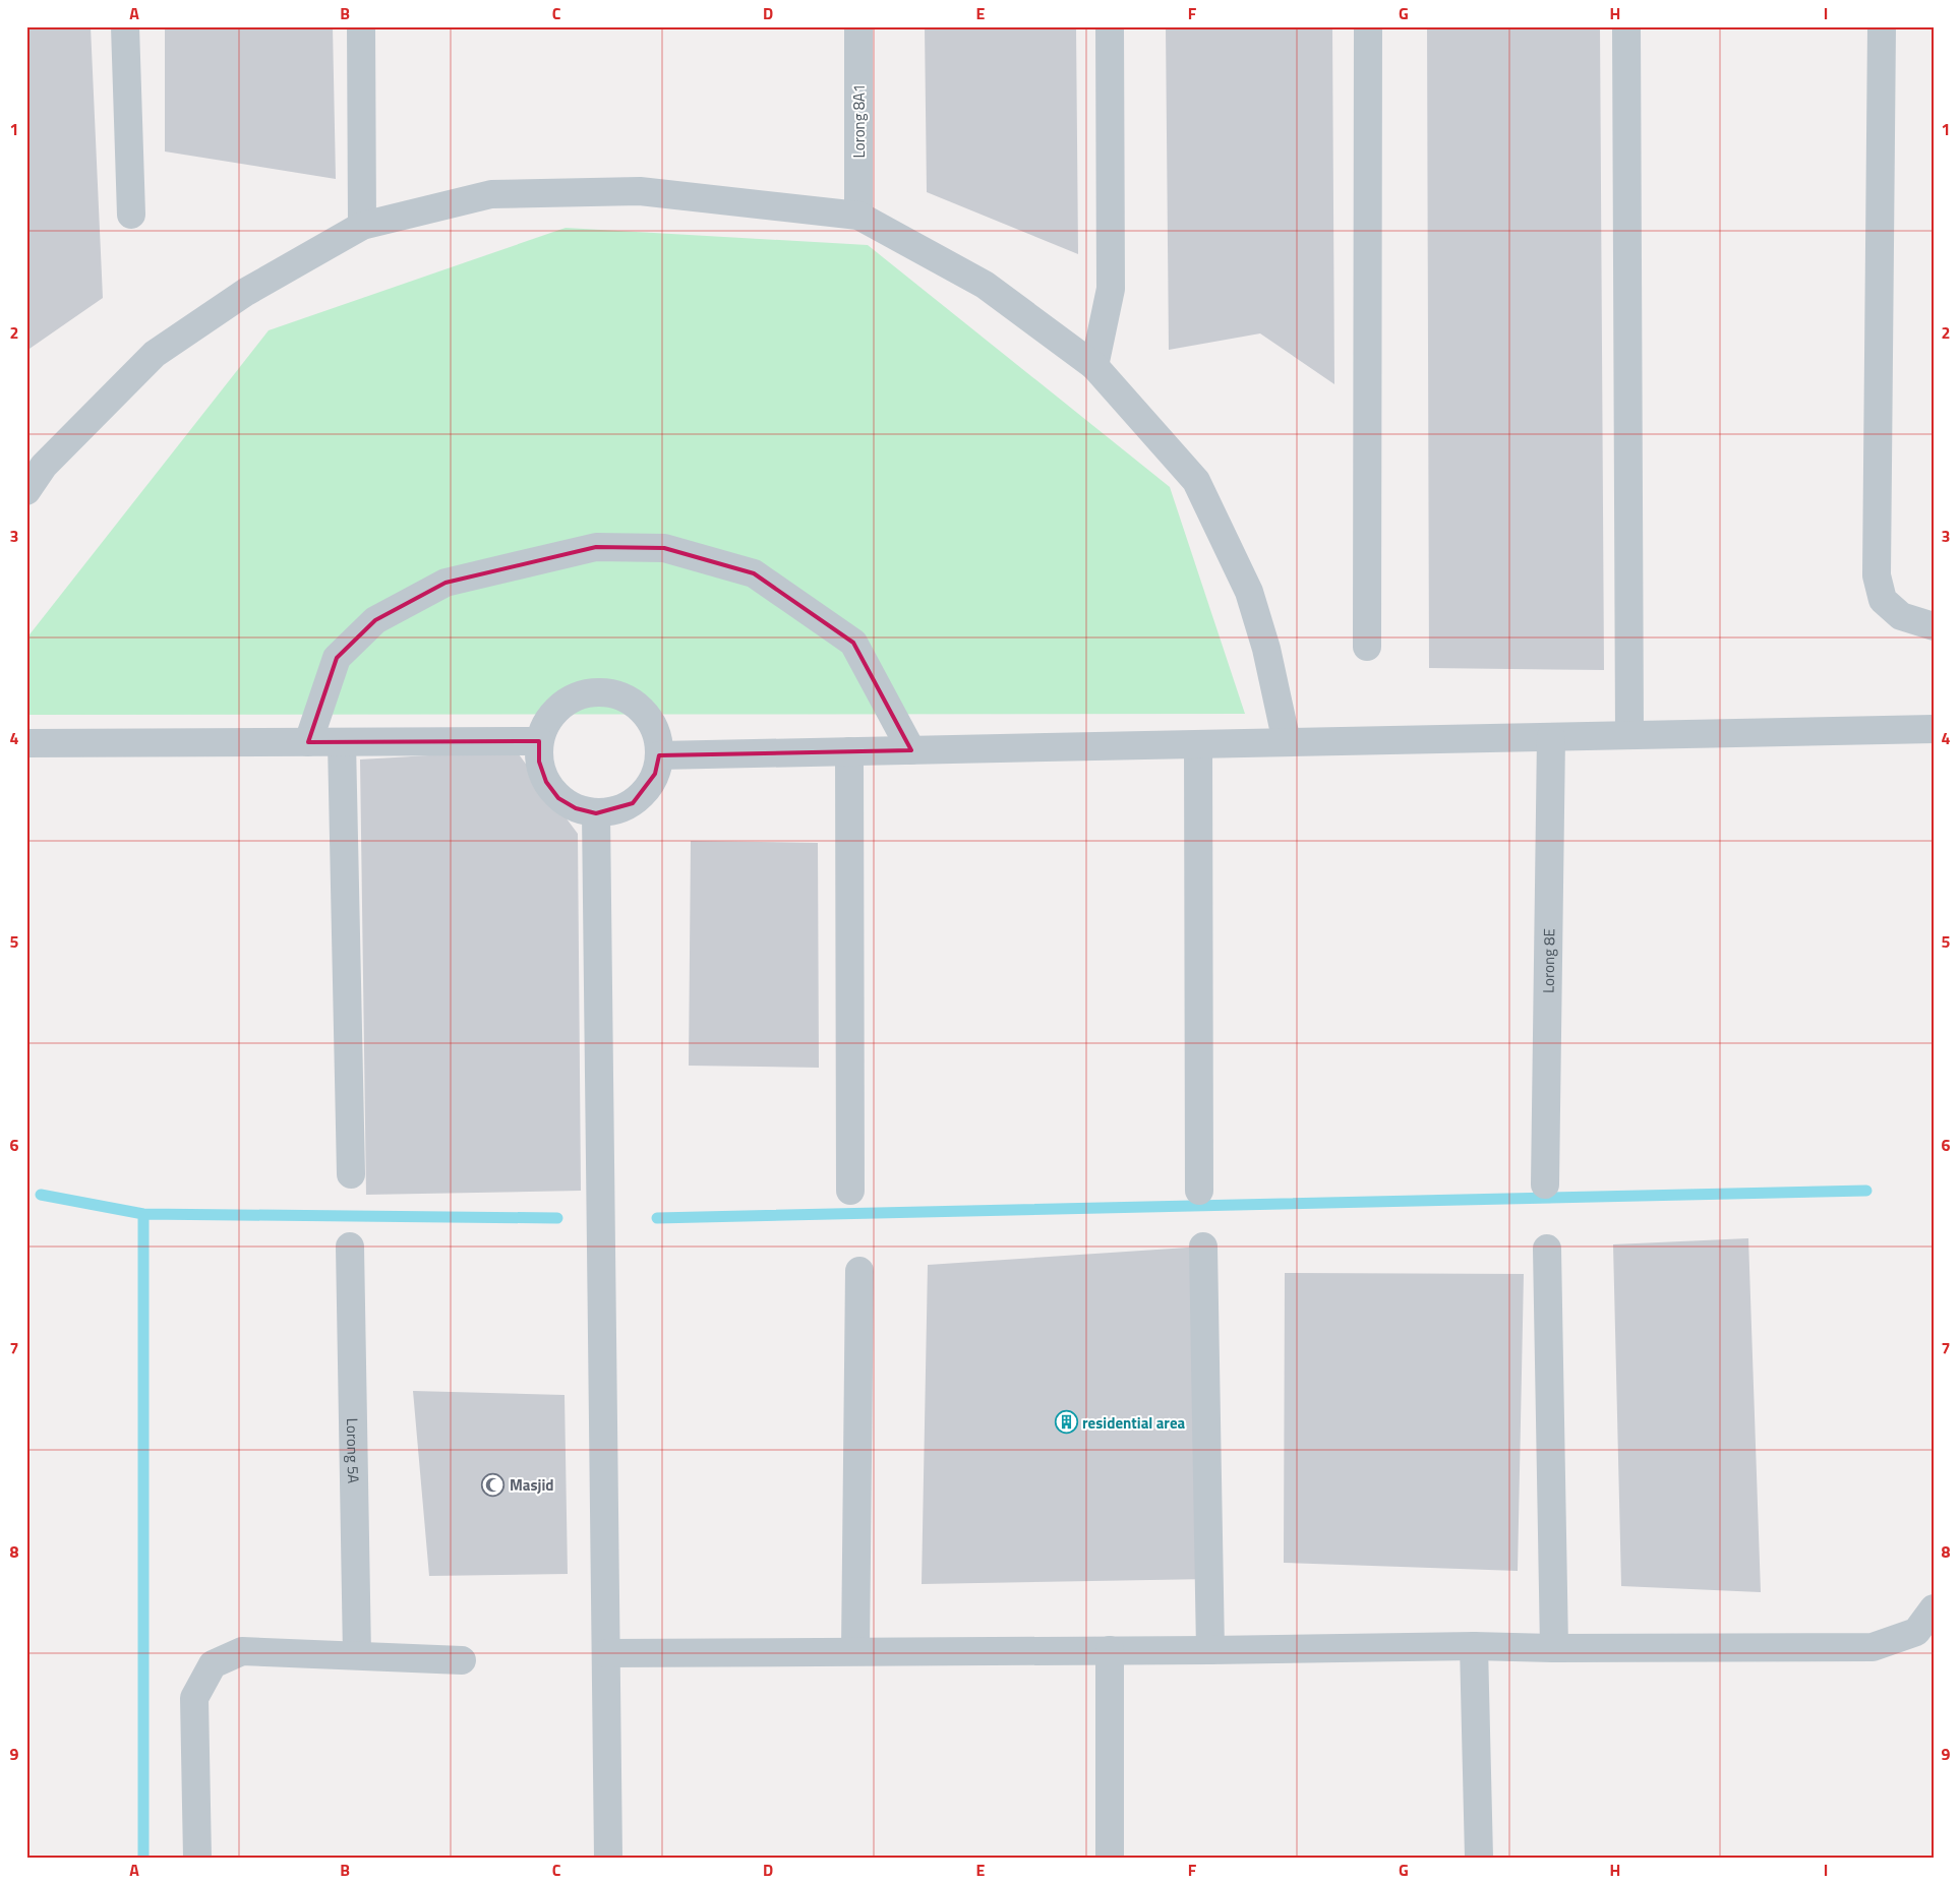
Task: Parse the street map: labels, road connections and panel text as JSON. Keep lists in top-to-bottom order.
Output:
{
  "streets": {
    "street": ["Lorong 8A1", "Lorong 8E", "Lorong 5A"]
  },
  "places": {
    "building": ["residential area"],
    "mosque": ["Masjid"]
  },
  "grid": {
    "columns": [
      "A",
      "B",
      "C",
      "D",
      "E",
      "F",
      "G",
      "H",
      "I"
    ],
    "rows": [
      "1",
      "2",
      "3",
      "4",
      "5",
      "6",
      "7",
      "8",
      "9"
    ]
  }
}
